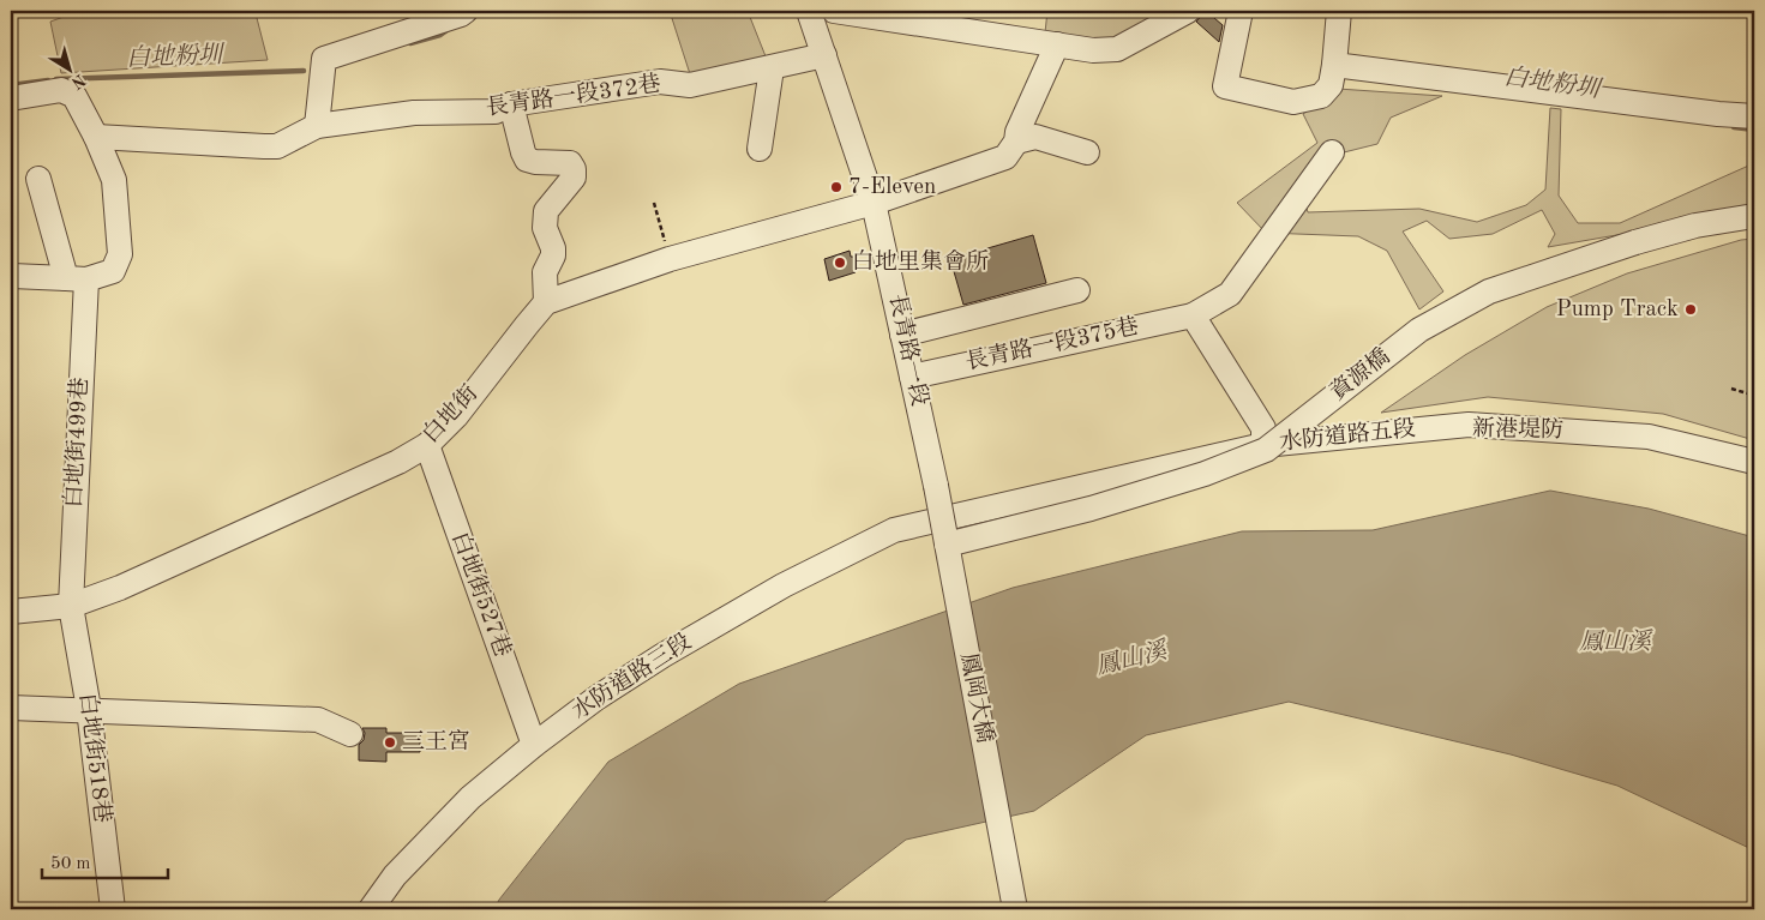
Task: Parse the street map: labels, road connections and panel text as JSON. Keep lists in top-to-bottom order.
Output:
{
  "streets": {
    "street": [
      "長青路一段372巷",
      "長青路一段375巷",
      "長青路一段",
      "資源橋",
      "白地街",
      "水防道路五段",
      "白地街499巷",
      "白地街527巷",
      "水防道路三段",
      "鳳岡大橋",
      "白地街518巷"
    ]
  },
  "crossings": [
    ["長青路一段372巷", "長青路一段"],
    ["長青路一段375巷", "長青路一段"],
    ["長青路一段", "白地街"],
    ["長青路一段", "鳳岡大橋"],
    ["資源橋", "鳳岡大橋"],
    ["白地街", "白地街499巷"],
    ["白地街", "白地街527巷"],
    ["白地街", "白地街518巷"],
    ["水防道路五段", "水防道路三段"],
    ["白地街499巷", "白地街518巷"],
    ["白地街527巷", "水防道路三段"]
  ],
  "water": ["白地粉圳", "鳳山溪"],
  "places": [
    "7-Eleven",
    "白地里集會所",
    "Pump Track",
    "三王宮"
  ],
  "scale_bar": "50 m",
  "north": "bottom right"
}
